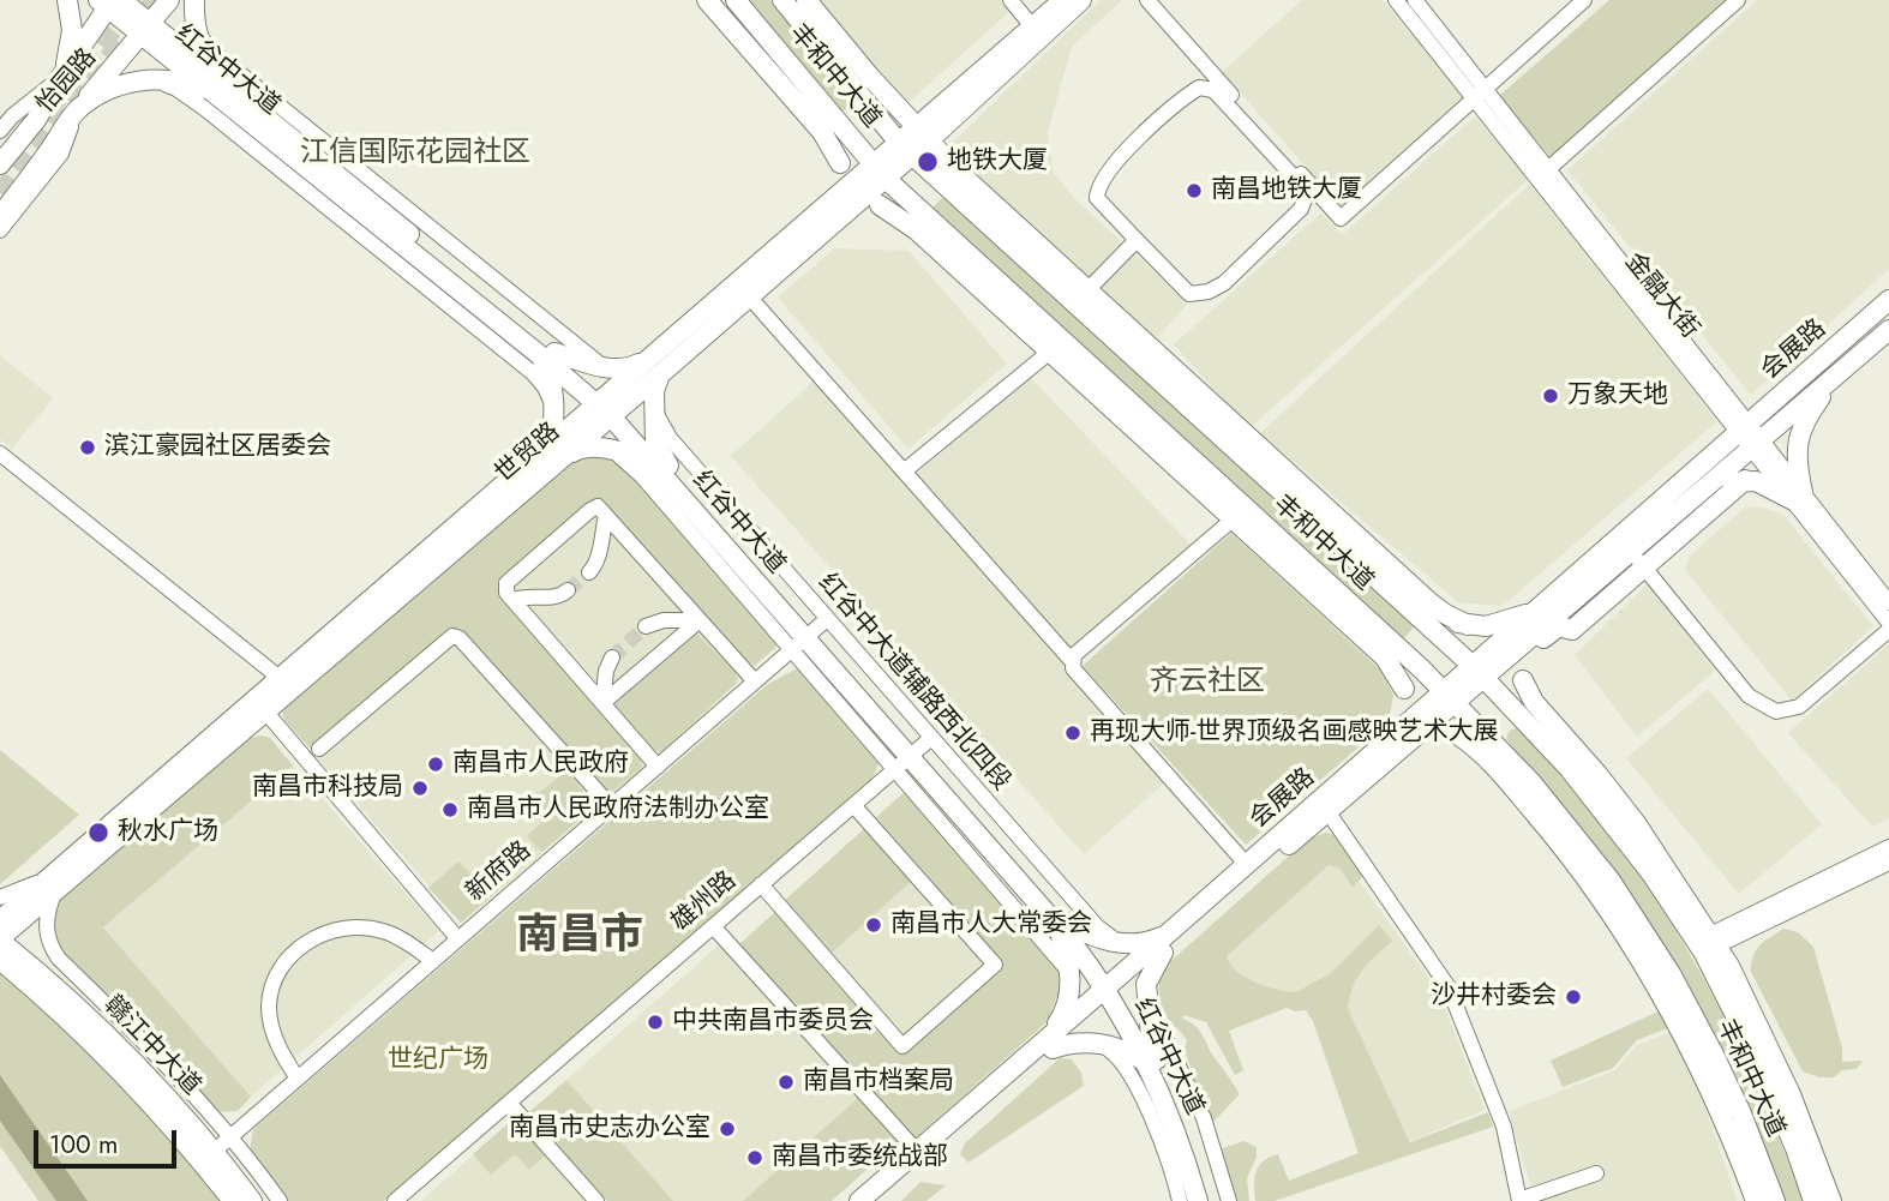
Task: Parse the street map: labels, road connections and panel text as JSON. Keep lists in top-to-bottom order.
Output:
{
  "streets": {
    "main road": [
      "红谷中大道",
      "丰和中大道",
      "怡园路",
      "会展路",
      "世贸路",
      "赣江中大道"
    ],
    "street": [
      "金融大街",
      "红谷中大道辅路西北四段",
      "新府路",
      "雄州路"
    ]
  },
  "crossings": [
    ["红谷中大道", "怡园路"],
    ["红谷中大道", "会展路"],
    ["红谷中大道", "世贸路"],
    ["红谷中大道", "红谷中大道辅路西北四段"],
    ["红谷中大道", "新府路"],
    ["红谷中大道", "雄州路"],
    ["丰和中大道", "会展路"],
    ["丰和中大道", "世贸路"],
    ["金融大街", "会展路"],
    ["世贸路", "赣江中大道"],
    ["红谷中大道辅路西北四段", "新府路"],
    ["红谷中大道辅路西北四段", "雄州路"],
    ["新府路", "赣江中大道"]
  ],
  "districts": ["江信国际花园社区", "齐云社区", "南昌市"],
  "parks": ["世纪广场"],
  "places": [
    "地铁大厦",
    "南昌地铁大厦",
    "万象天地",
    "滨江豪园社区居委会",
    "再现大师-世界顶级名画感映艺术大展",
    "南昌市人民政府",
    "南昌市科技局",
    "南昌市人民政府法制办公室",
    "秋水广场",
    "南昌市人大常委会",
    "沙井村委会",
    "中共南昌市委员会",
    "南昌市档案局",
    "南昌市史志办公室",
    "南昌市委统战部"
  ],
  "scale_bar": "100 m"
}
